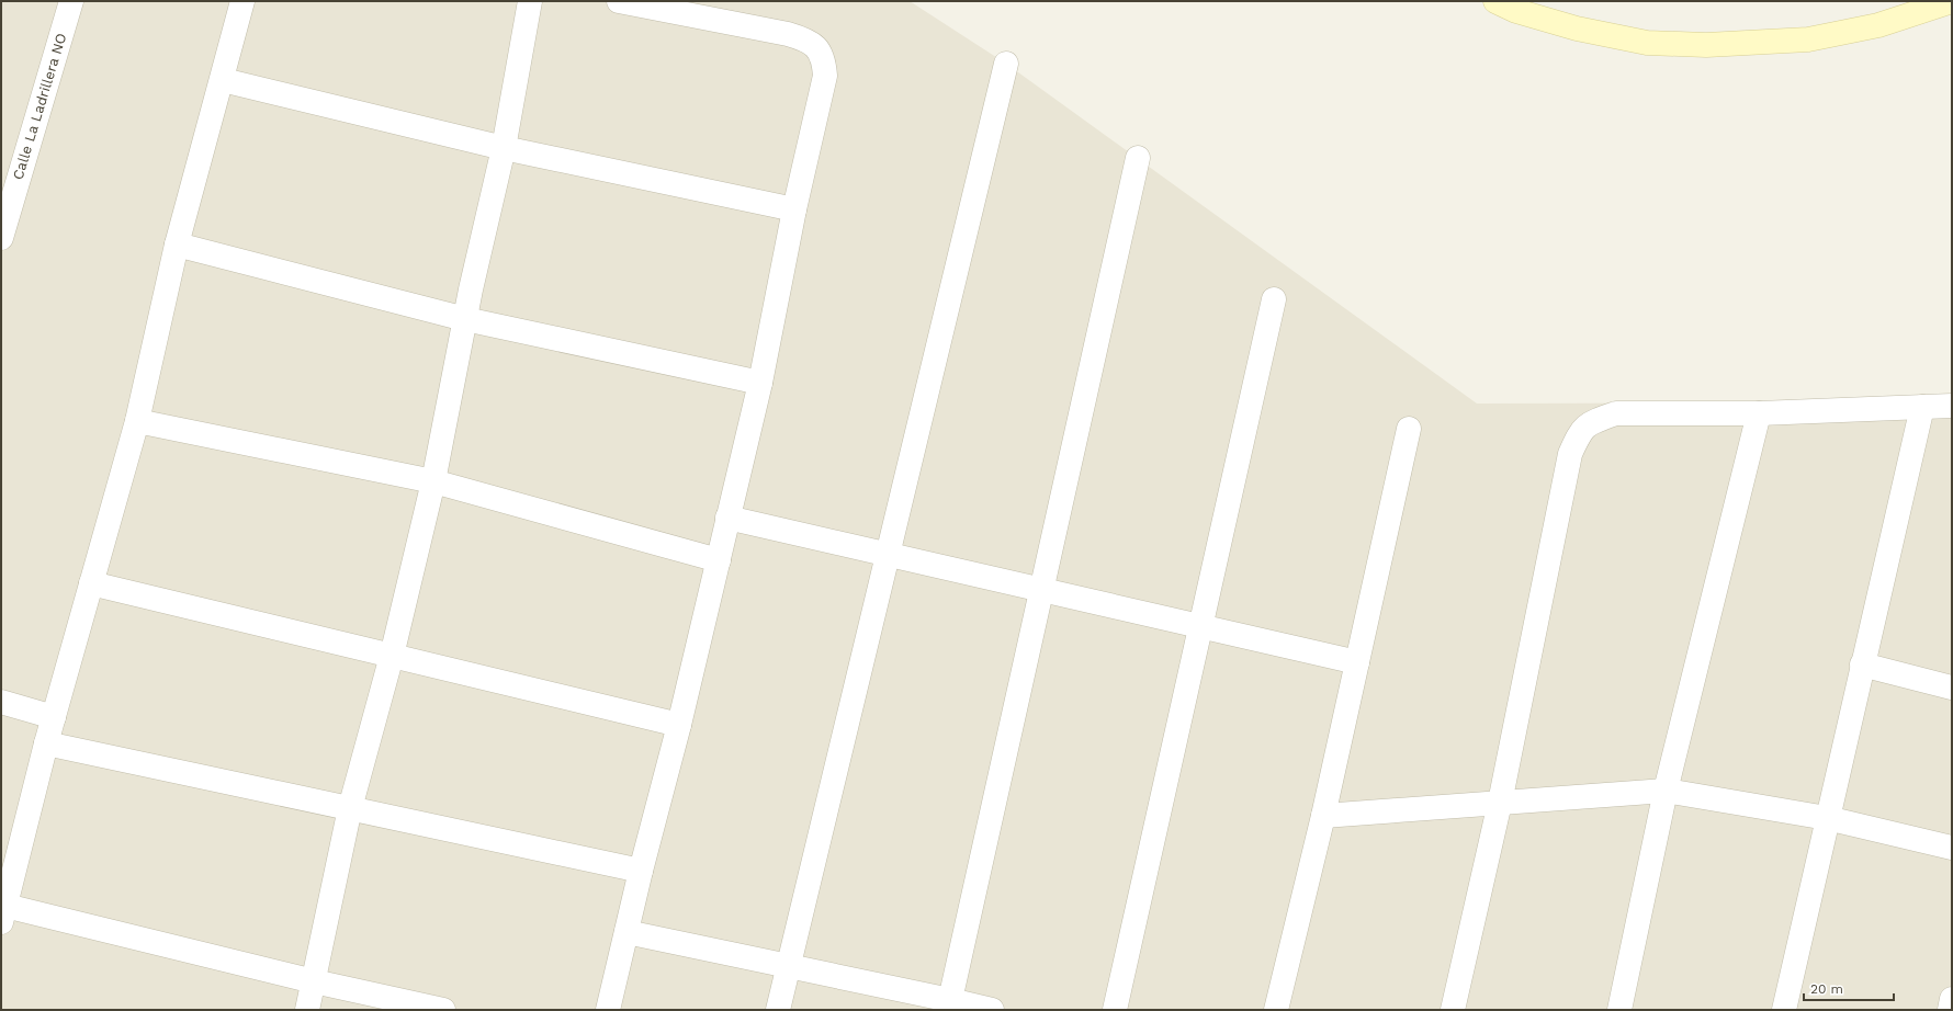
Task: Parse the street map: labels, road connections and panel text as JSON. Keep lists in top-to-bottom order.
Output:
{
  "streets": {
    "street": ["Calle La Ladrillera NO"]
  },
  "scale_bar": "20 m"
}
